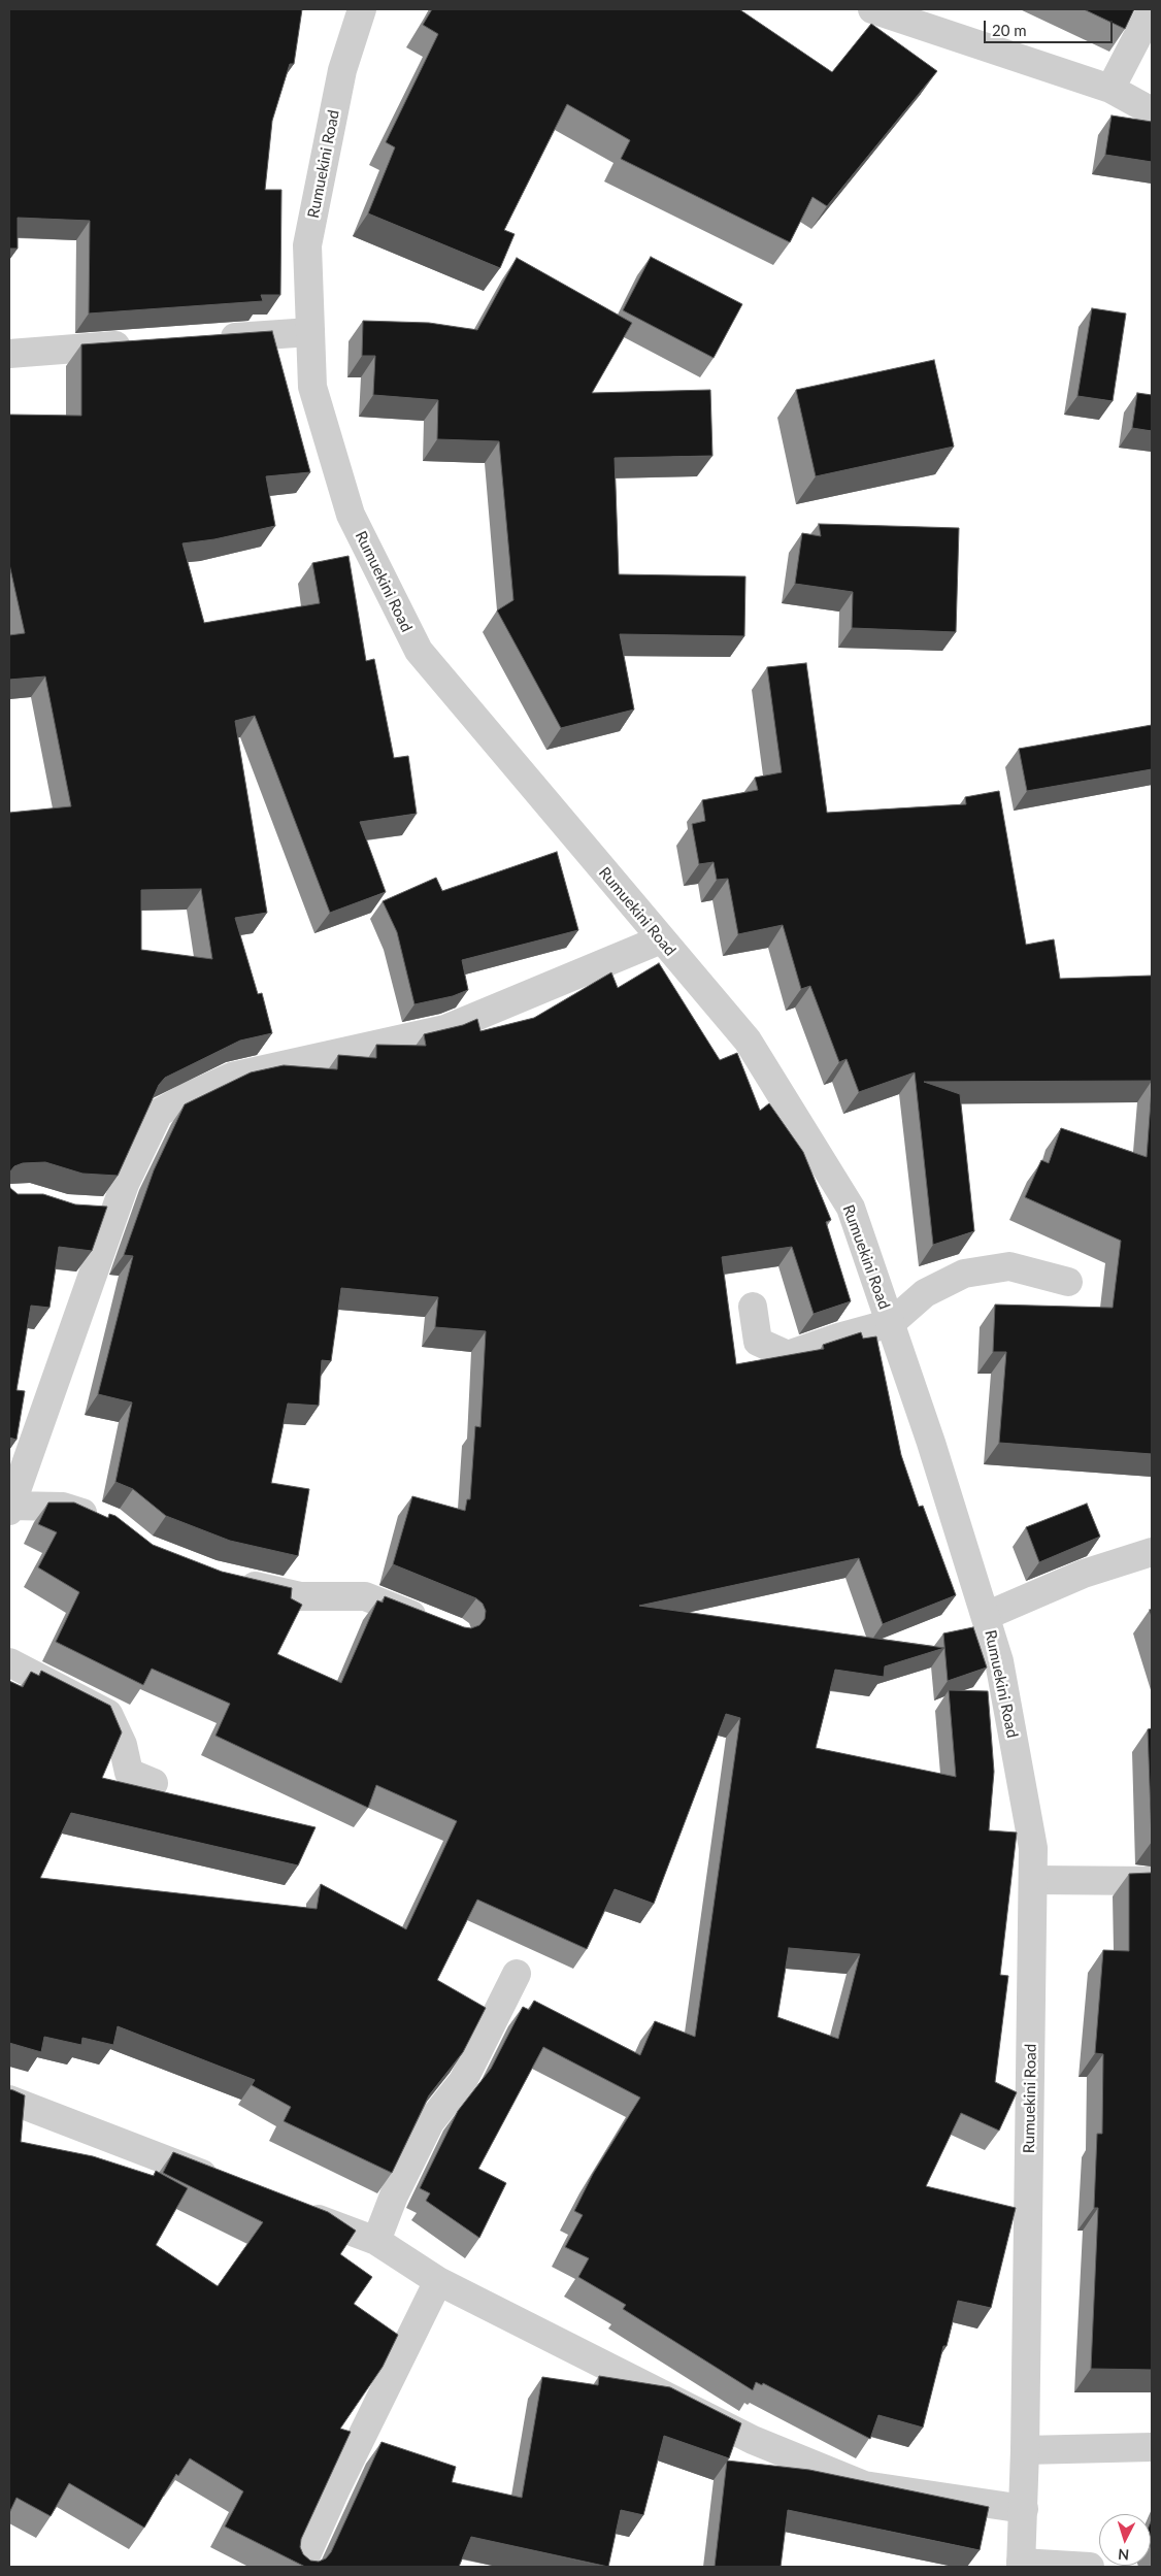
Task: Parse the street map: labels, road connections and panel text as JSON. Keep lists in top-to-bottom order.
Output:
{
  "streets": {
    "street": ["Rumuekini Road"]
  },
  "scale_bar": "20 m",
  "north": "bottom"
}
